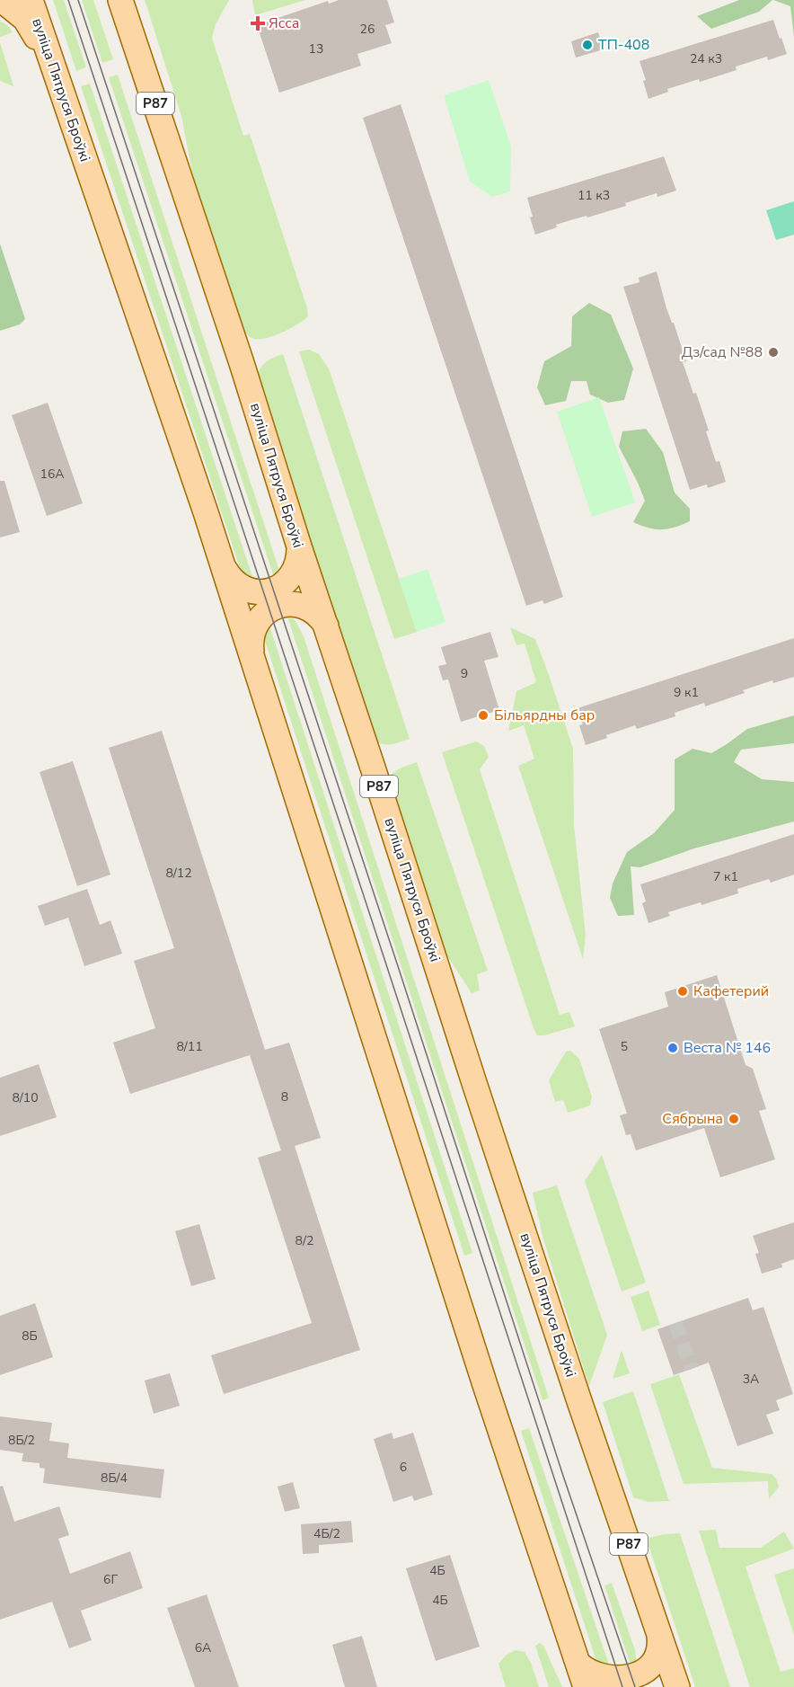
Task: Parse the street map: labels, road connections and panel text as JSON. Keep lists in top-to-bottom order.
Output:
{
  "streets": {
    "main road": ["вуліца Пятруся Броўкі", "Р87"]
  },
  "places": {
    "health": ["Ясса"],
    "other": [
      "ТП-408",
      "Дз/сад №88",
      "Більярдны бар",
      "Кафетерий",
      "Веста № 146",
      "Сябрына"
    ]
  },
  "house_numbers": [
    "26",
    "13",
    "24 к3",
    "11 к3",
    "16А",
    "9",
    "9 к1",
    "8/12",
    "7 к1",
    "8/11",
    "5",
    "8",
    "8/10",
    "8/2",
    "8Б",
    "3А",
    "8Б/2",
    "6",
    "8Б/4",
    "4Б/2",
    "4Б",
    "6Г",
    "4Б",
    "6А"
  ]
}
